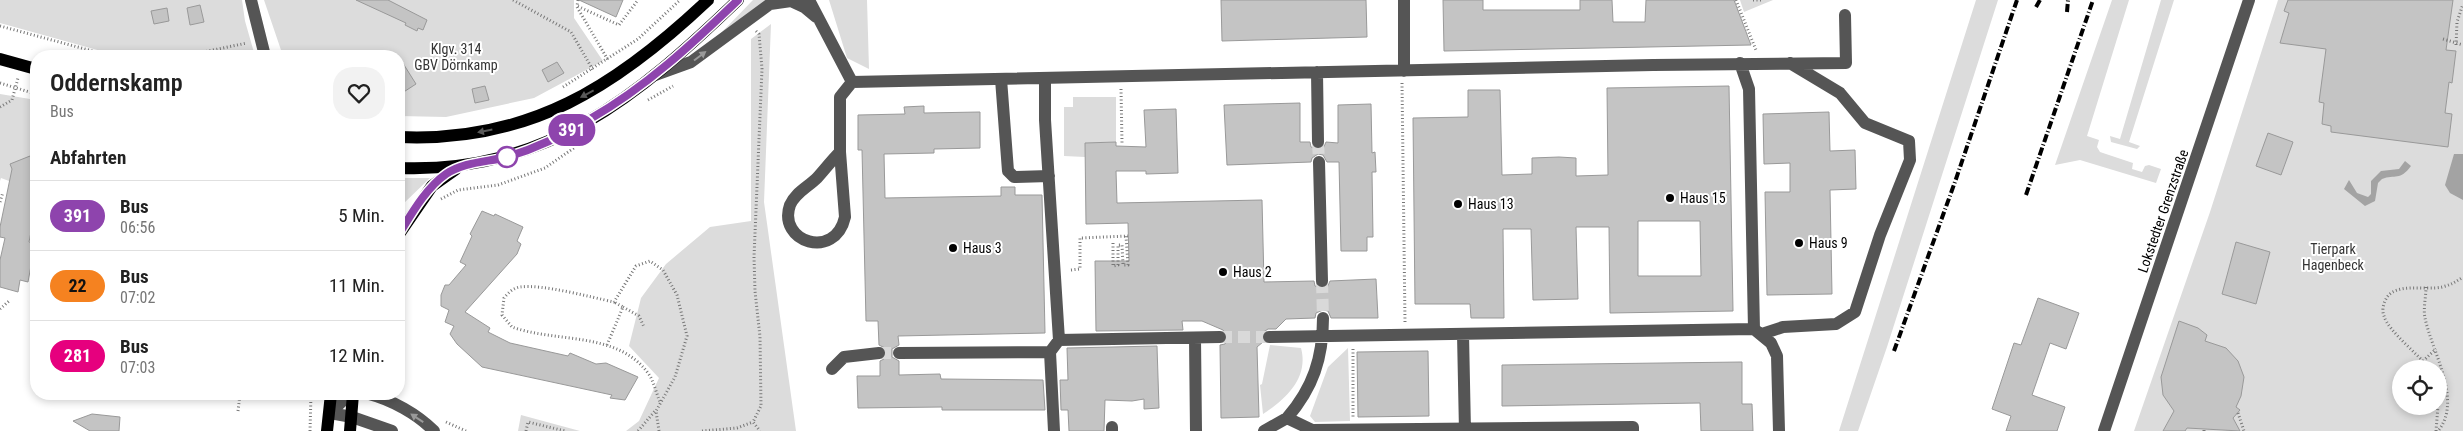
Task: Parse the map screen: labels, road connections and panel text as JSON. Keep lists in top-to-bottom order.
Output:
{
  "streets": {
    "street": ["Lokstedter Grenzstraße"]
  },
  "parks": ["Klgv. 314 GBV Dörnkamp", "Tierpark Hagenbeck"],
  "places": [
    "Haus 15",
    "Haus 13",
    "Haus 9",
    "Haus 3",
    "Haus 2"
  ],
  "lines": ["bus line 391"],
  "page": {
    "on_map": "391",
    "heading": [
      ["Oddernskamp", "Bus"],
      "Abfahrten"
    ],
    "list": [
      {
        "mark": "391",
        "name": "Bus",
        "note": "06:56",
        "value": "5 Min."
      },
      {
        "mark": "22",
        "name": "Bus",
        "note": "07:02",
        "value": "11 Min."
      },
      {
        "mark": "281",
        "name": "Bus",
        "note": "07:03",
        "value": "12 Min."
      }
    ]
  }
}
